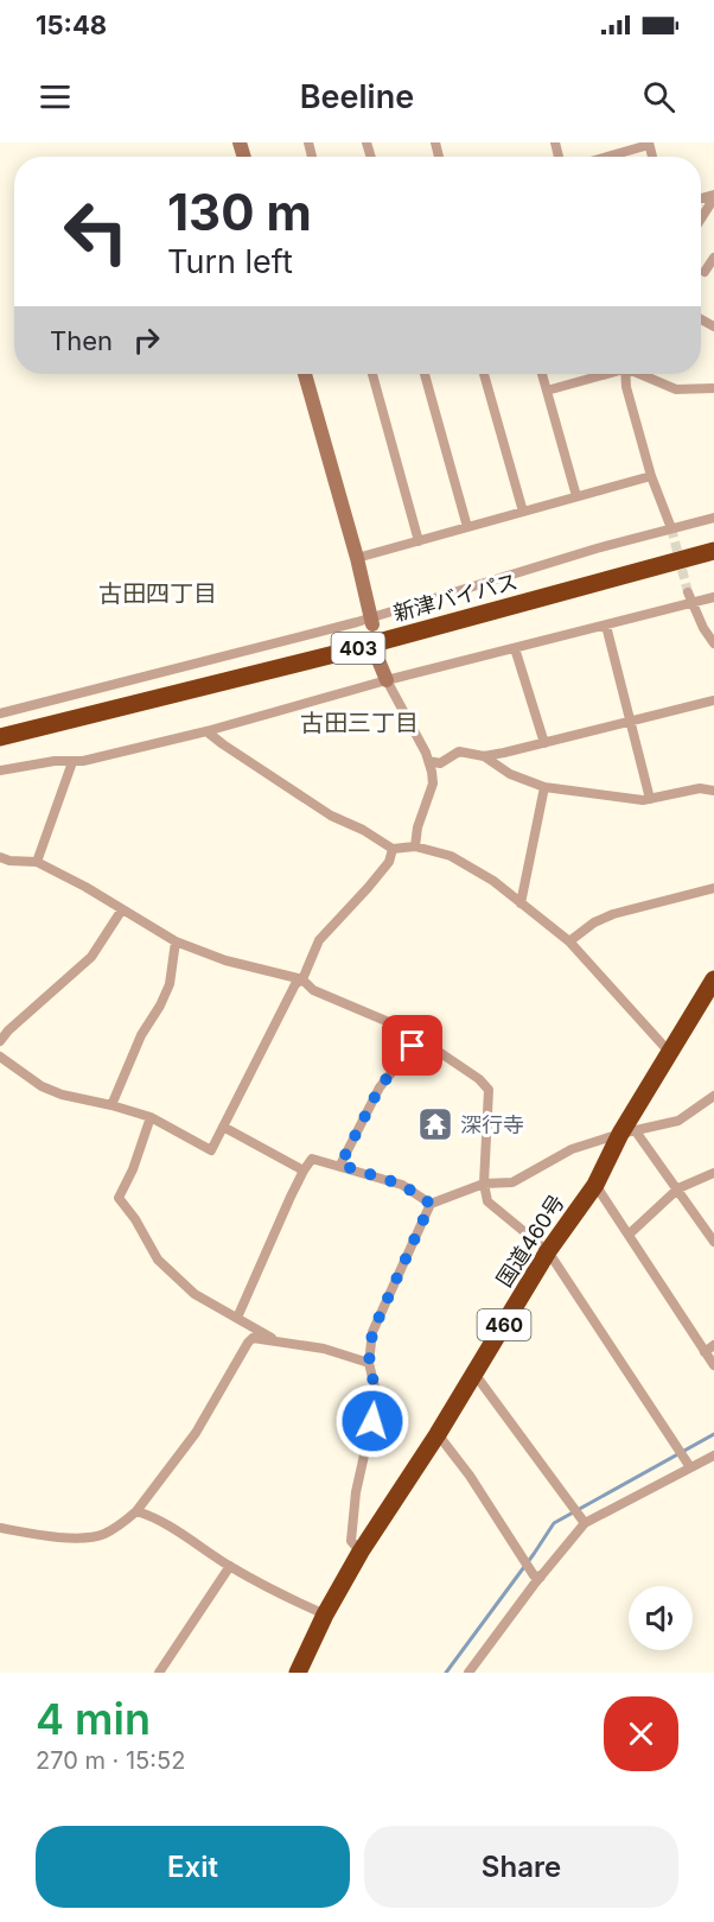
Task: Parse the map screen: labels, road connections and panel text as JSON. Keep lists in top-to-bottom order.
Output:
{
  "streets": {
    "highway": [
      "新津バイパス",
      "403",
      "国道460号",
      "460"
    ]
  },
  "districts": ["古田四丁目", "古田三丁目"],
  "places": {
    "temple": ["深行寺"]
  },
  "page": {
    "status": "15:48",
    "header": "Beeline",
    "turn": ["130 m", "Turn left"],
    "then": "Then",
    "heading": ["4 min", "270 m · 15:52"],
    "buttons": ["Exit", "Share"]
  }
}
